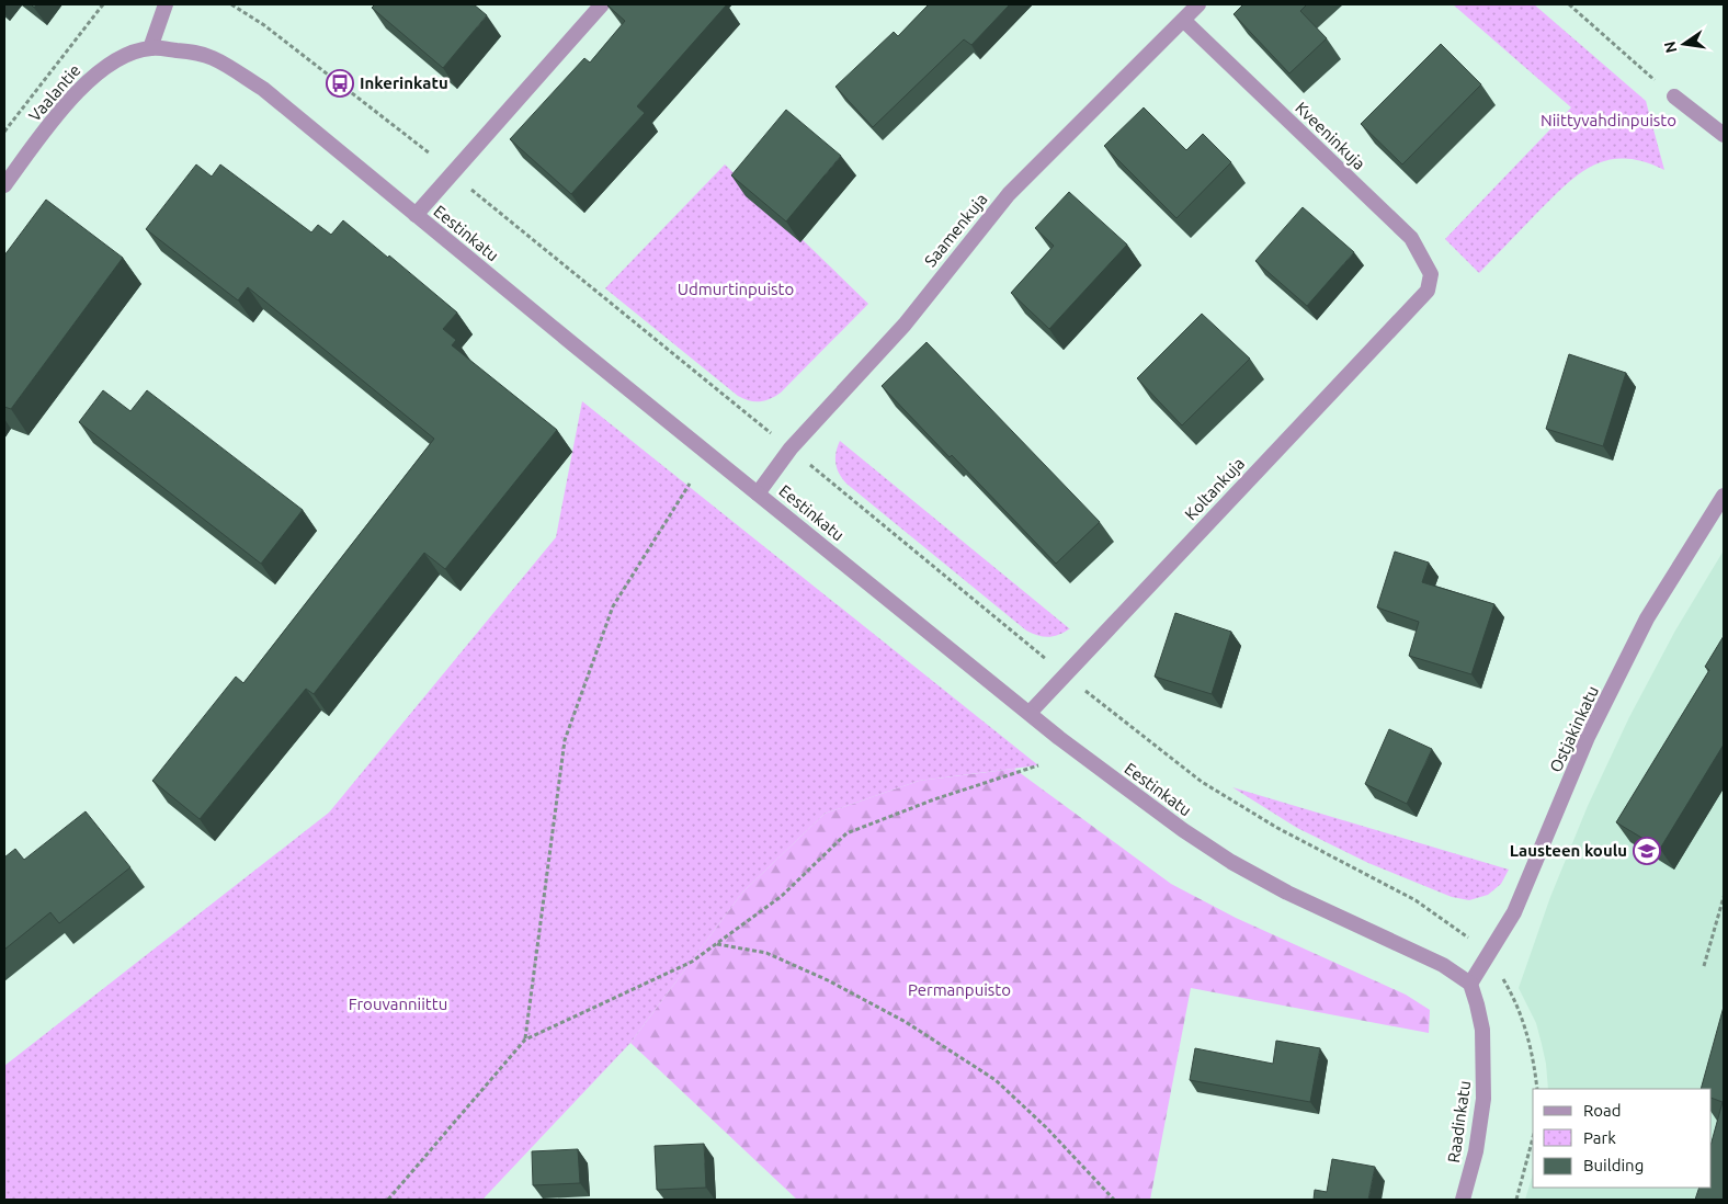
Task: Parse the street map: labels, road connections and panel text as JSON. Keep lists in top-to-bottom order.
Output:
{
  "streets": {
    "street": [
      "Vaalantie",
      "Kveeninkuja",
      "Saamenkuja",
      "Eestinkatu",
      "Koltankuja",
      "Ostjakinkatu",
      "Raadinkatu"
    ]
  },
  "crossings": [
    ["Vaalantie", "Eestinkatu"],
    ["Kveeninkuja", "Saamenkuja"],
    ["Kveeninkuja", "Koltankuja"],
    ["Saamenkuja", "Eestinkatu"],
    ["Eestinkatu", "Koltankuja"],
    ["Eestinkatu", "Ostjakinkatu"],
    ["Eestinkatu", "Raadinkatu"],
    ["Ostjakinkatu", "Raadinkatu"]
  ],
  "parks": [
    "Niittyvahdinpuisto",
    "Udmurtinpuisto",
    "Permanpuisto",
    "Frouvanniittu"
  ],
  "places": {
    "bus stop": ["Inkerinkatu"],
    "school or university": ["Lausteen koulu"]
  },
  "legend": ["Road", "Park", "Building"],
  "north": "left"
}
